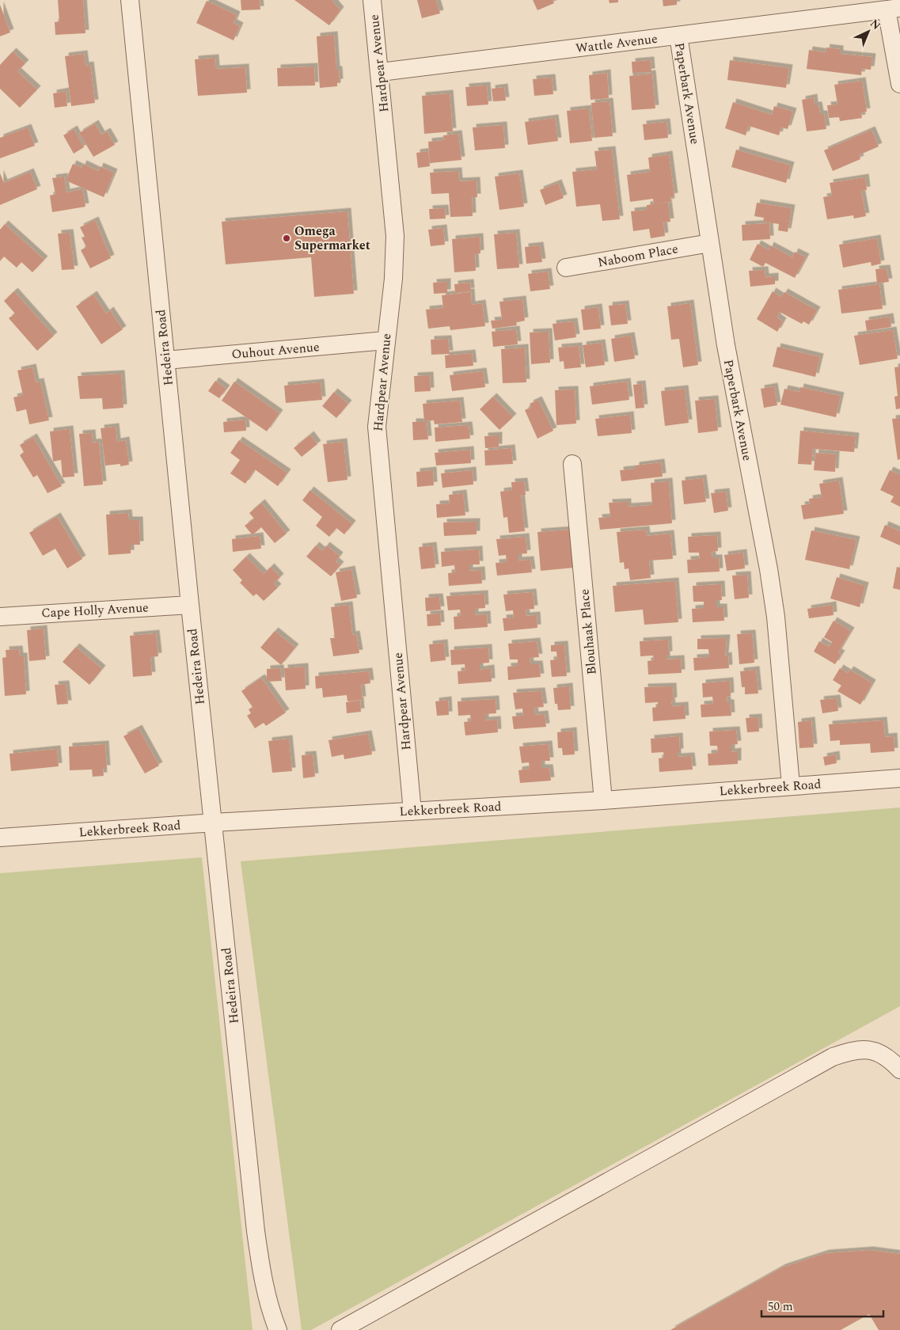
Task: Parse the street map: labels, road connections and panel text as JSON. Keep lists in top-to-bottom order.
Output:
{
  "streets": {
    "street": [
      "Wattle Avenue",
      "Hardpear Avenue",
      "Paperbark Avenue",
      "Naboom Place",
      "Hedeira Road",
      "Ouhout Avenue",
      "Cape Holly Avenue",
      "Blouhaak Place",
      "Lekkerbreek Road"
    ]
  },
  "crossings": [
    ["Wattle Avenue", "Hardpear Avenue"],
    ["Wattle Avenue", "Paperbark Avenue"],
    ["Hardpear Avenue", "Ouhout Avenue"],
    ["Hardpear Avenue", "Lekkerbreek Road"],
    ["Paperbark Avenue", "Naboom Place"],
    ["Paperbark Avenue", "Lekkerbreek Road"],
    ["Hedeira Road", "Ouhout Avenue"],
    ["Hedeira Road", "Cape Holly Avenue"],
    ["Hedeira Road", "Lekkerbreek Road"],
    ["Blouhaak Place", "Lekkerbreek Road"]
  ],
  "places": ["Omega Supermarket"],
  "scale_bar": "50 m",
  "north": "top right"
}
